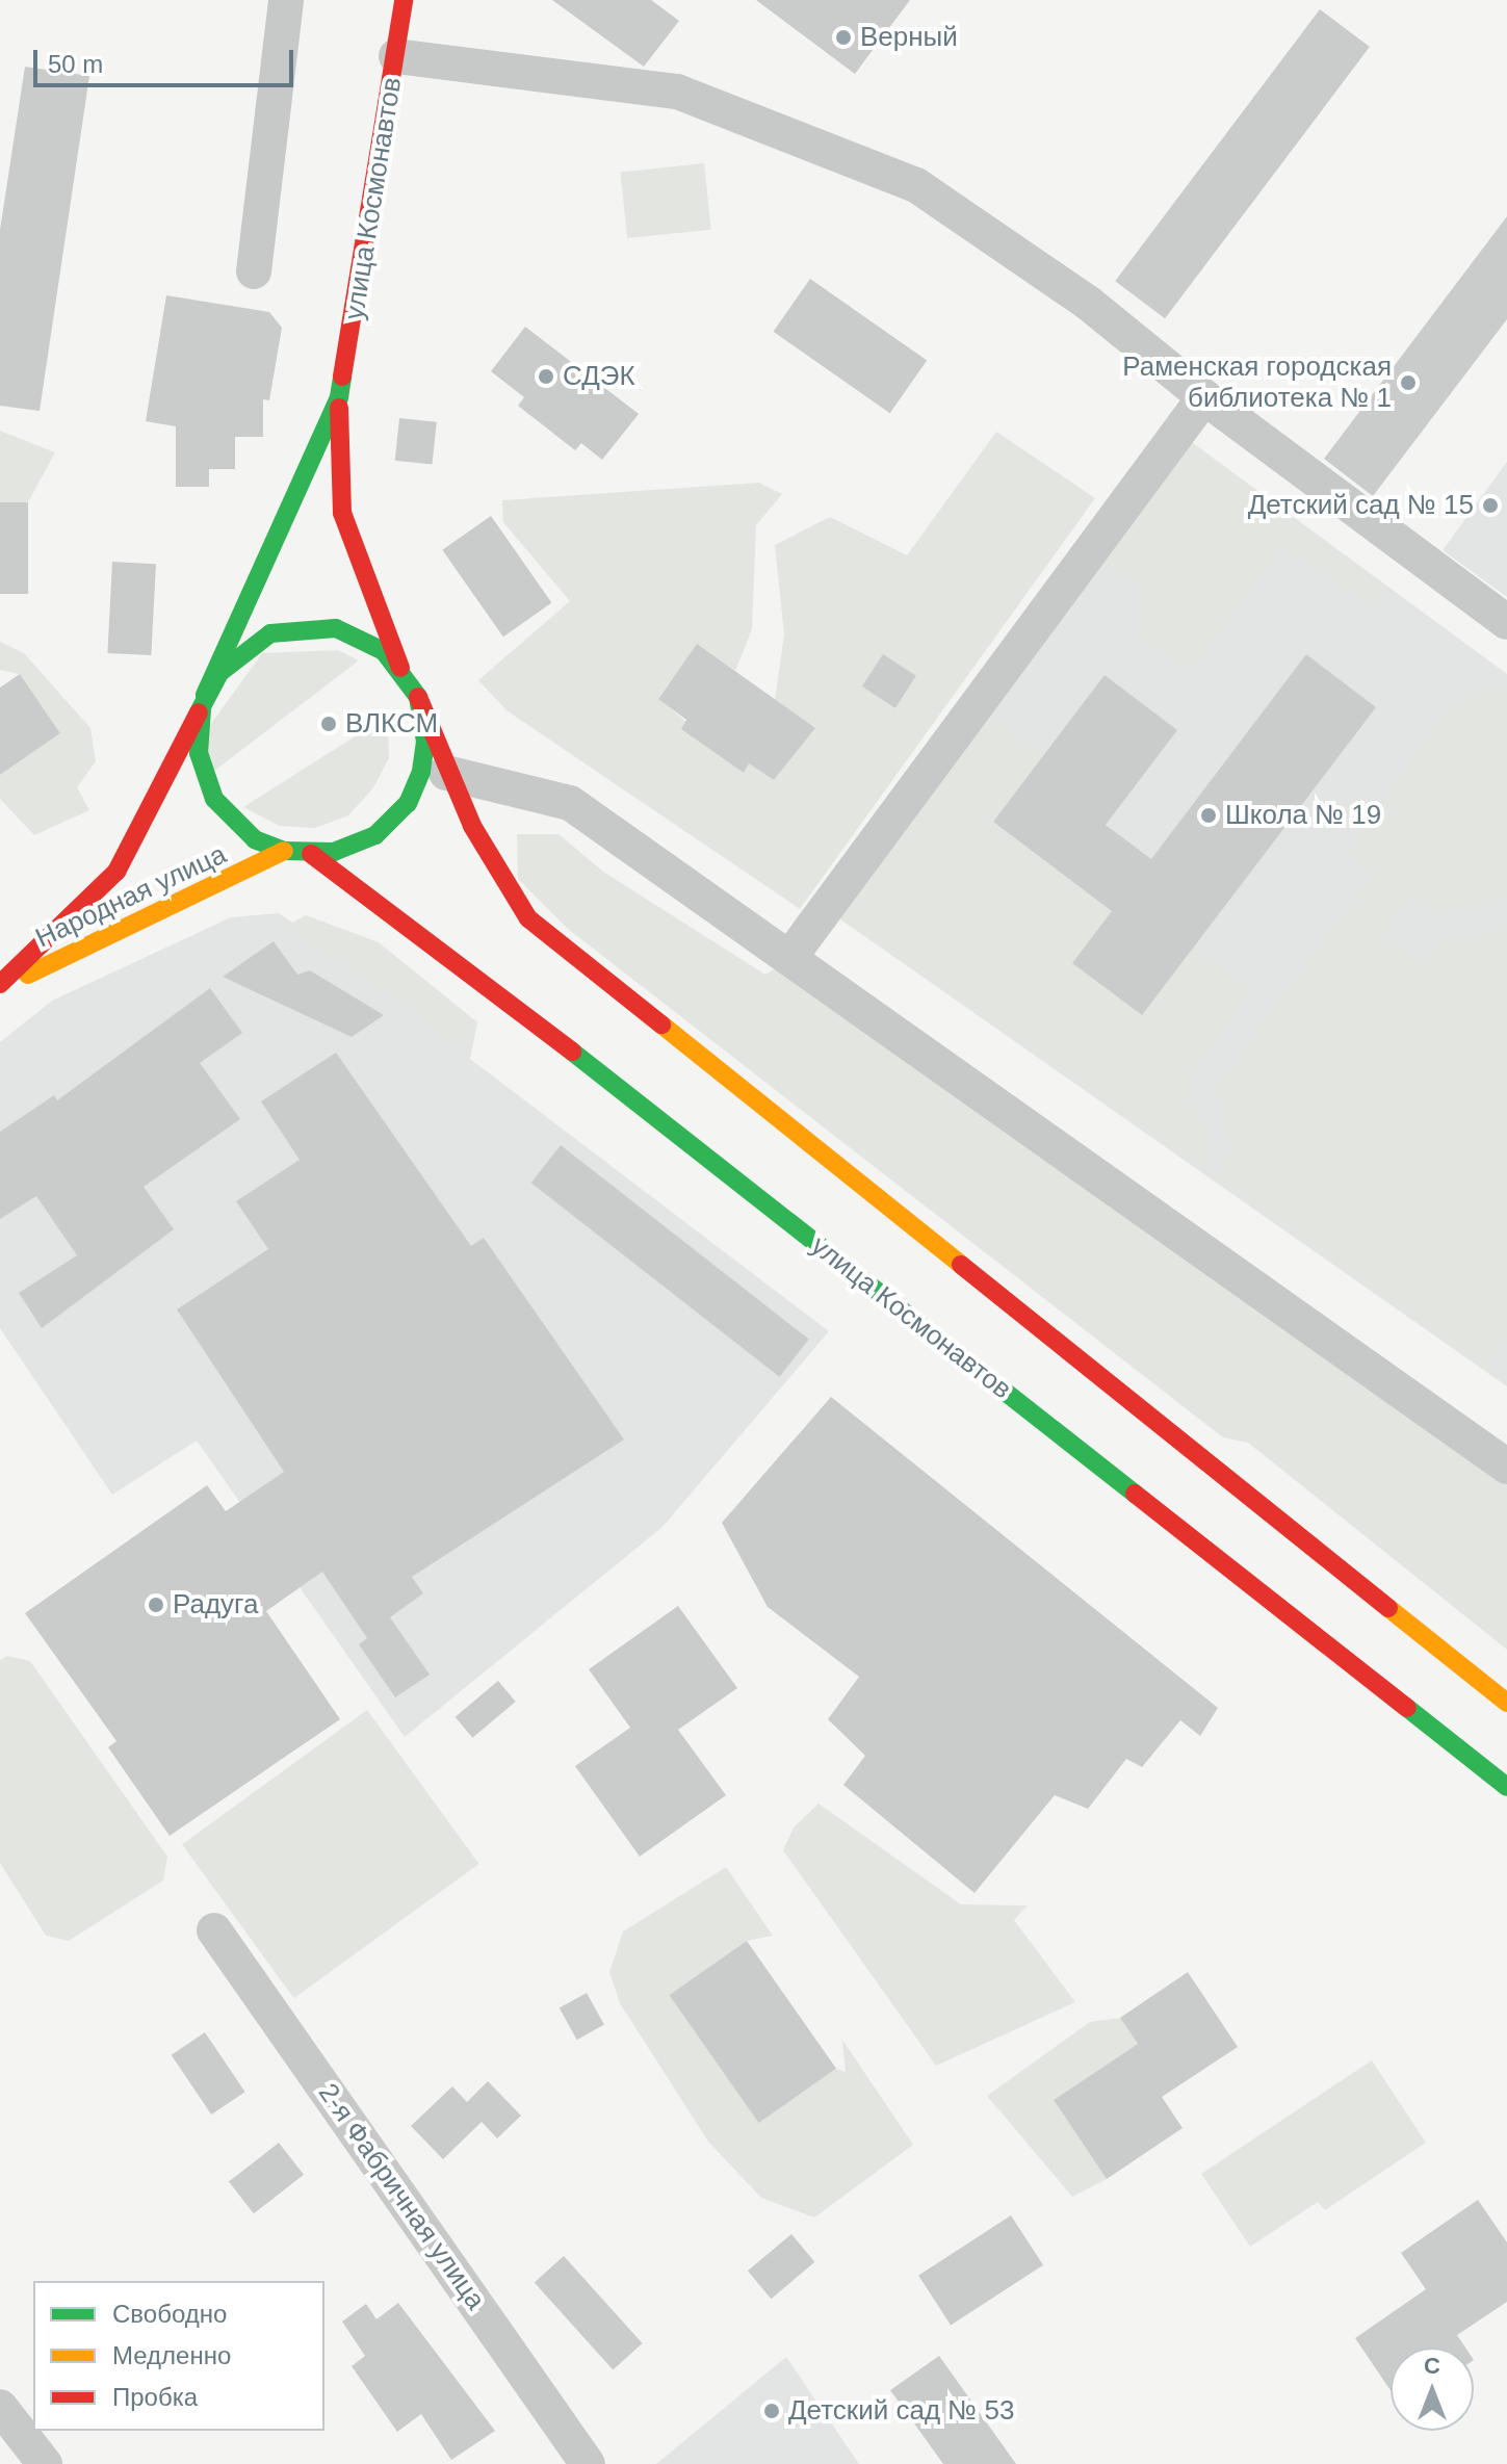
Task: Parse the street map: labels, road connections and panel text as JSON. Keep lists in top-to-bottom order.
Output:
{
  "streets": {
    "main road": ["улица Космонавтов", "Народная улица"],
    "street": ["2-я Фабричная улица"]
  },
  "crossings": [
    ["улица Космонавтов", "Народная улица"]
  ],
  "places": [
    "Верный",
    "СДЭК",
    "Раменская городская библиотека № 1",
    "Детский сад № 15",
    "ВЛКСМ",
    "Школа № 19",
    "Радуга",
    "Детский сад № 53"
  ],
  "legend": ["Свободно", "Медленно", "Пробка"],
  "scale_bar": "50 m",
  "north": "top"
}
